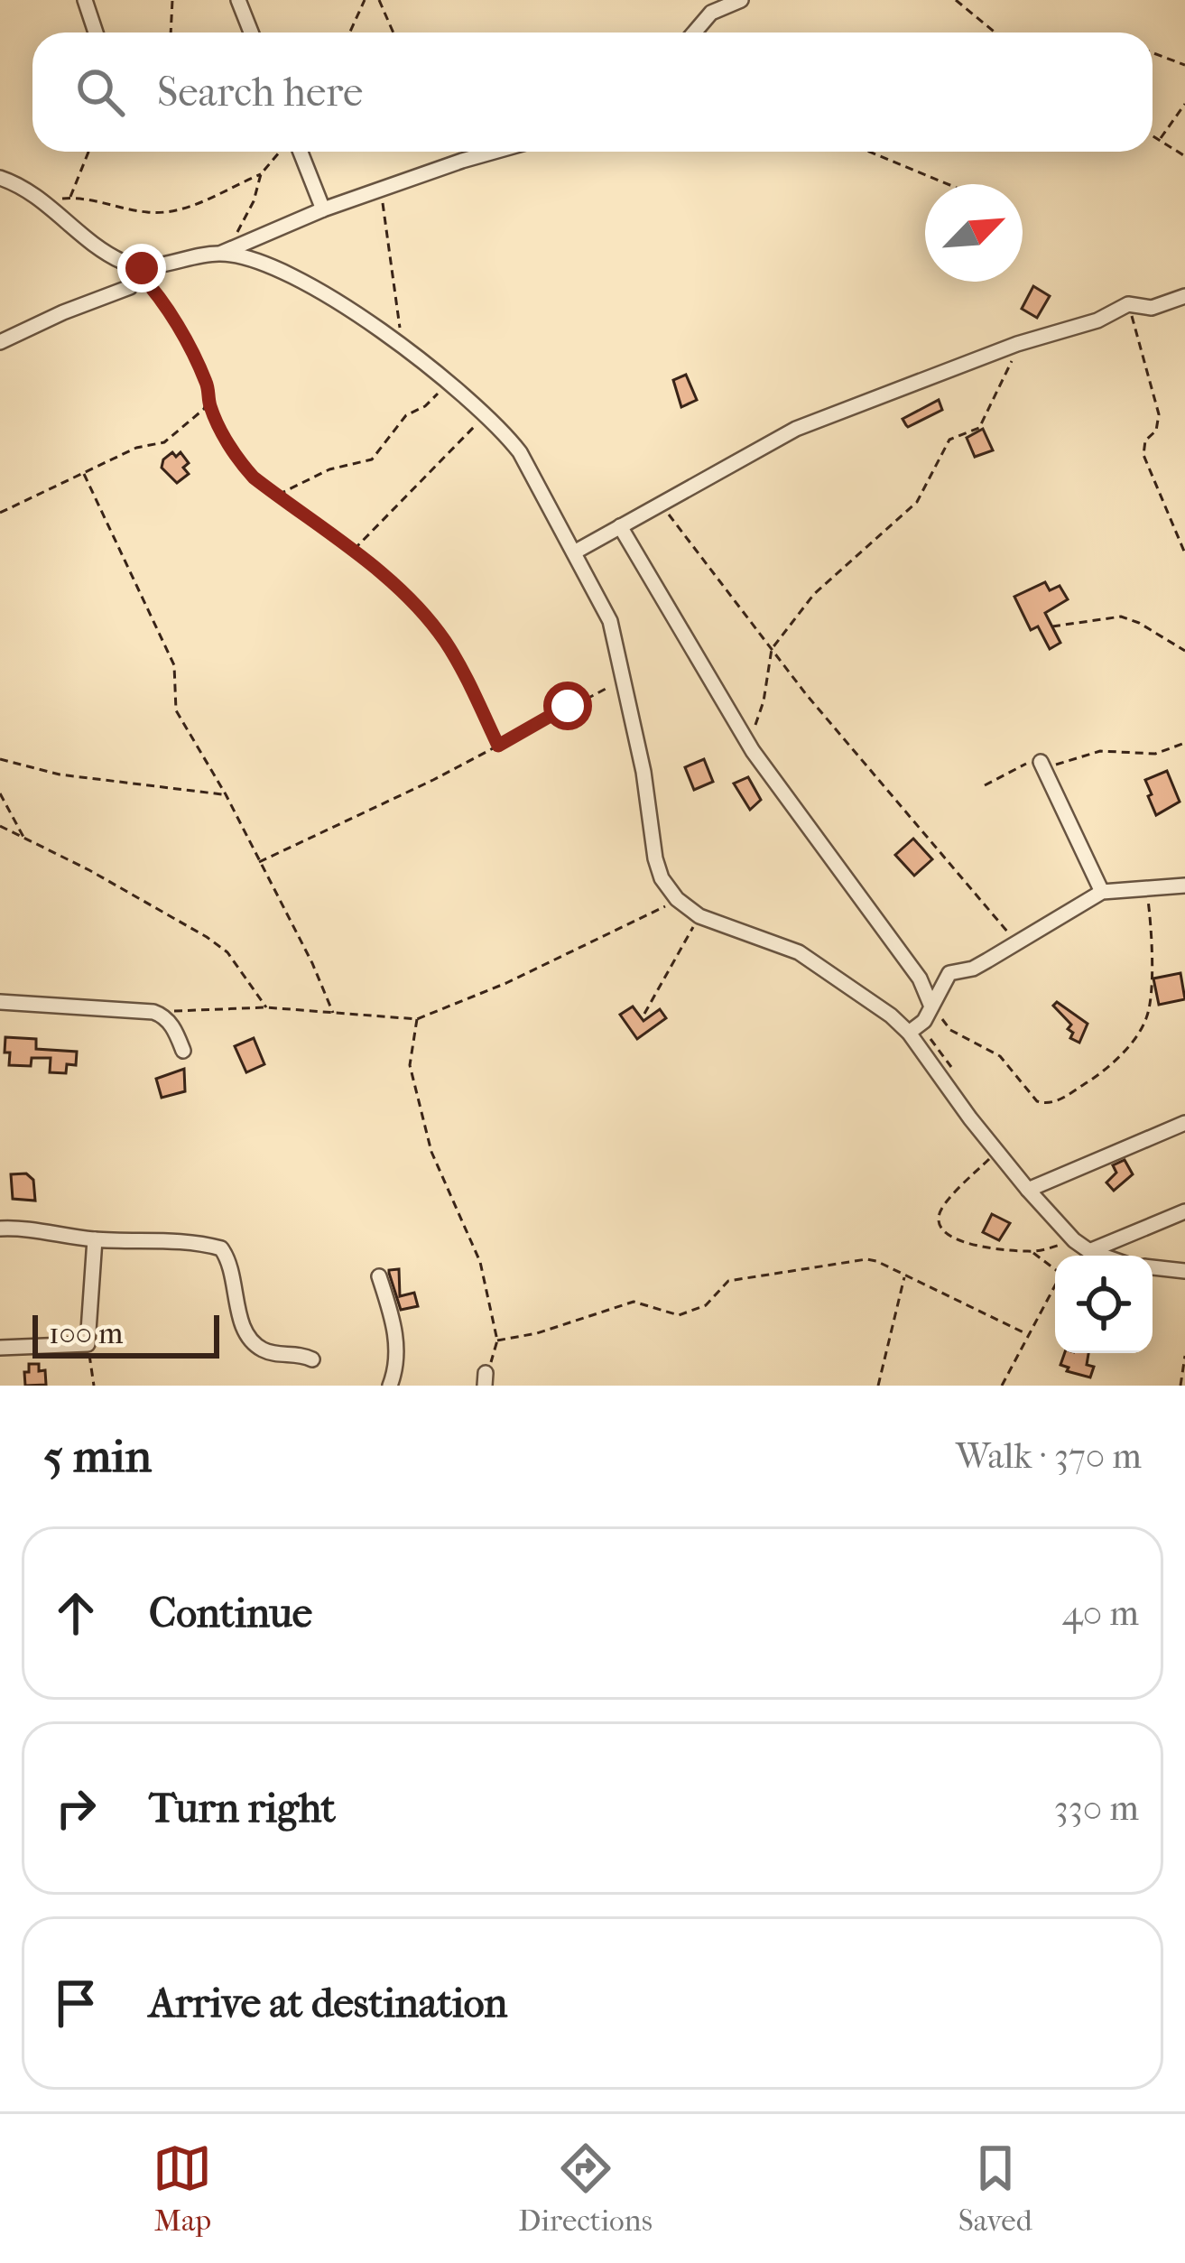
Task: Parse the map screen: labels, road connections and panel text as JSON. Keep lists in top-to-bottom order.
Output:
{
  "scale_bar": "100 m",
  "north": "top right",
  "page": {
    "search": "Search here",
    "scale": "100 m",
    "heading": ["5 min", "Walk · 370 m"],
    "list": [
      ["Continue", "40 m"],
      ["Turn right", "330 m"],
      "Arrive at destination"
    ],
    "nav": ["Map", "Directions", "Saved"]
  }
}
